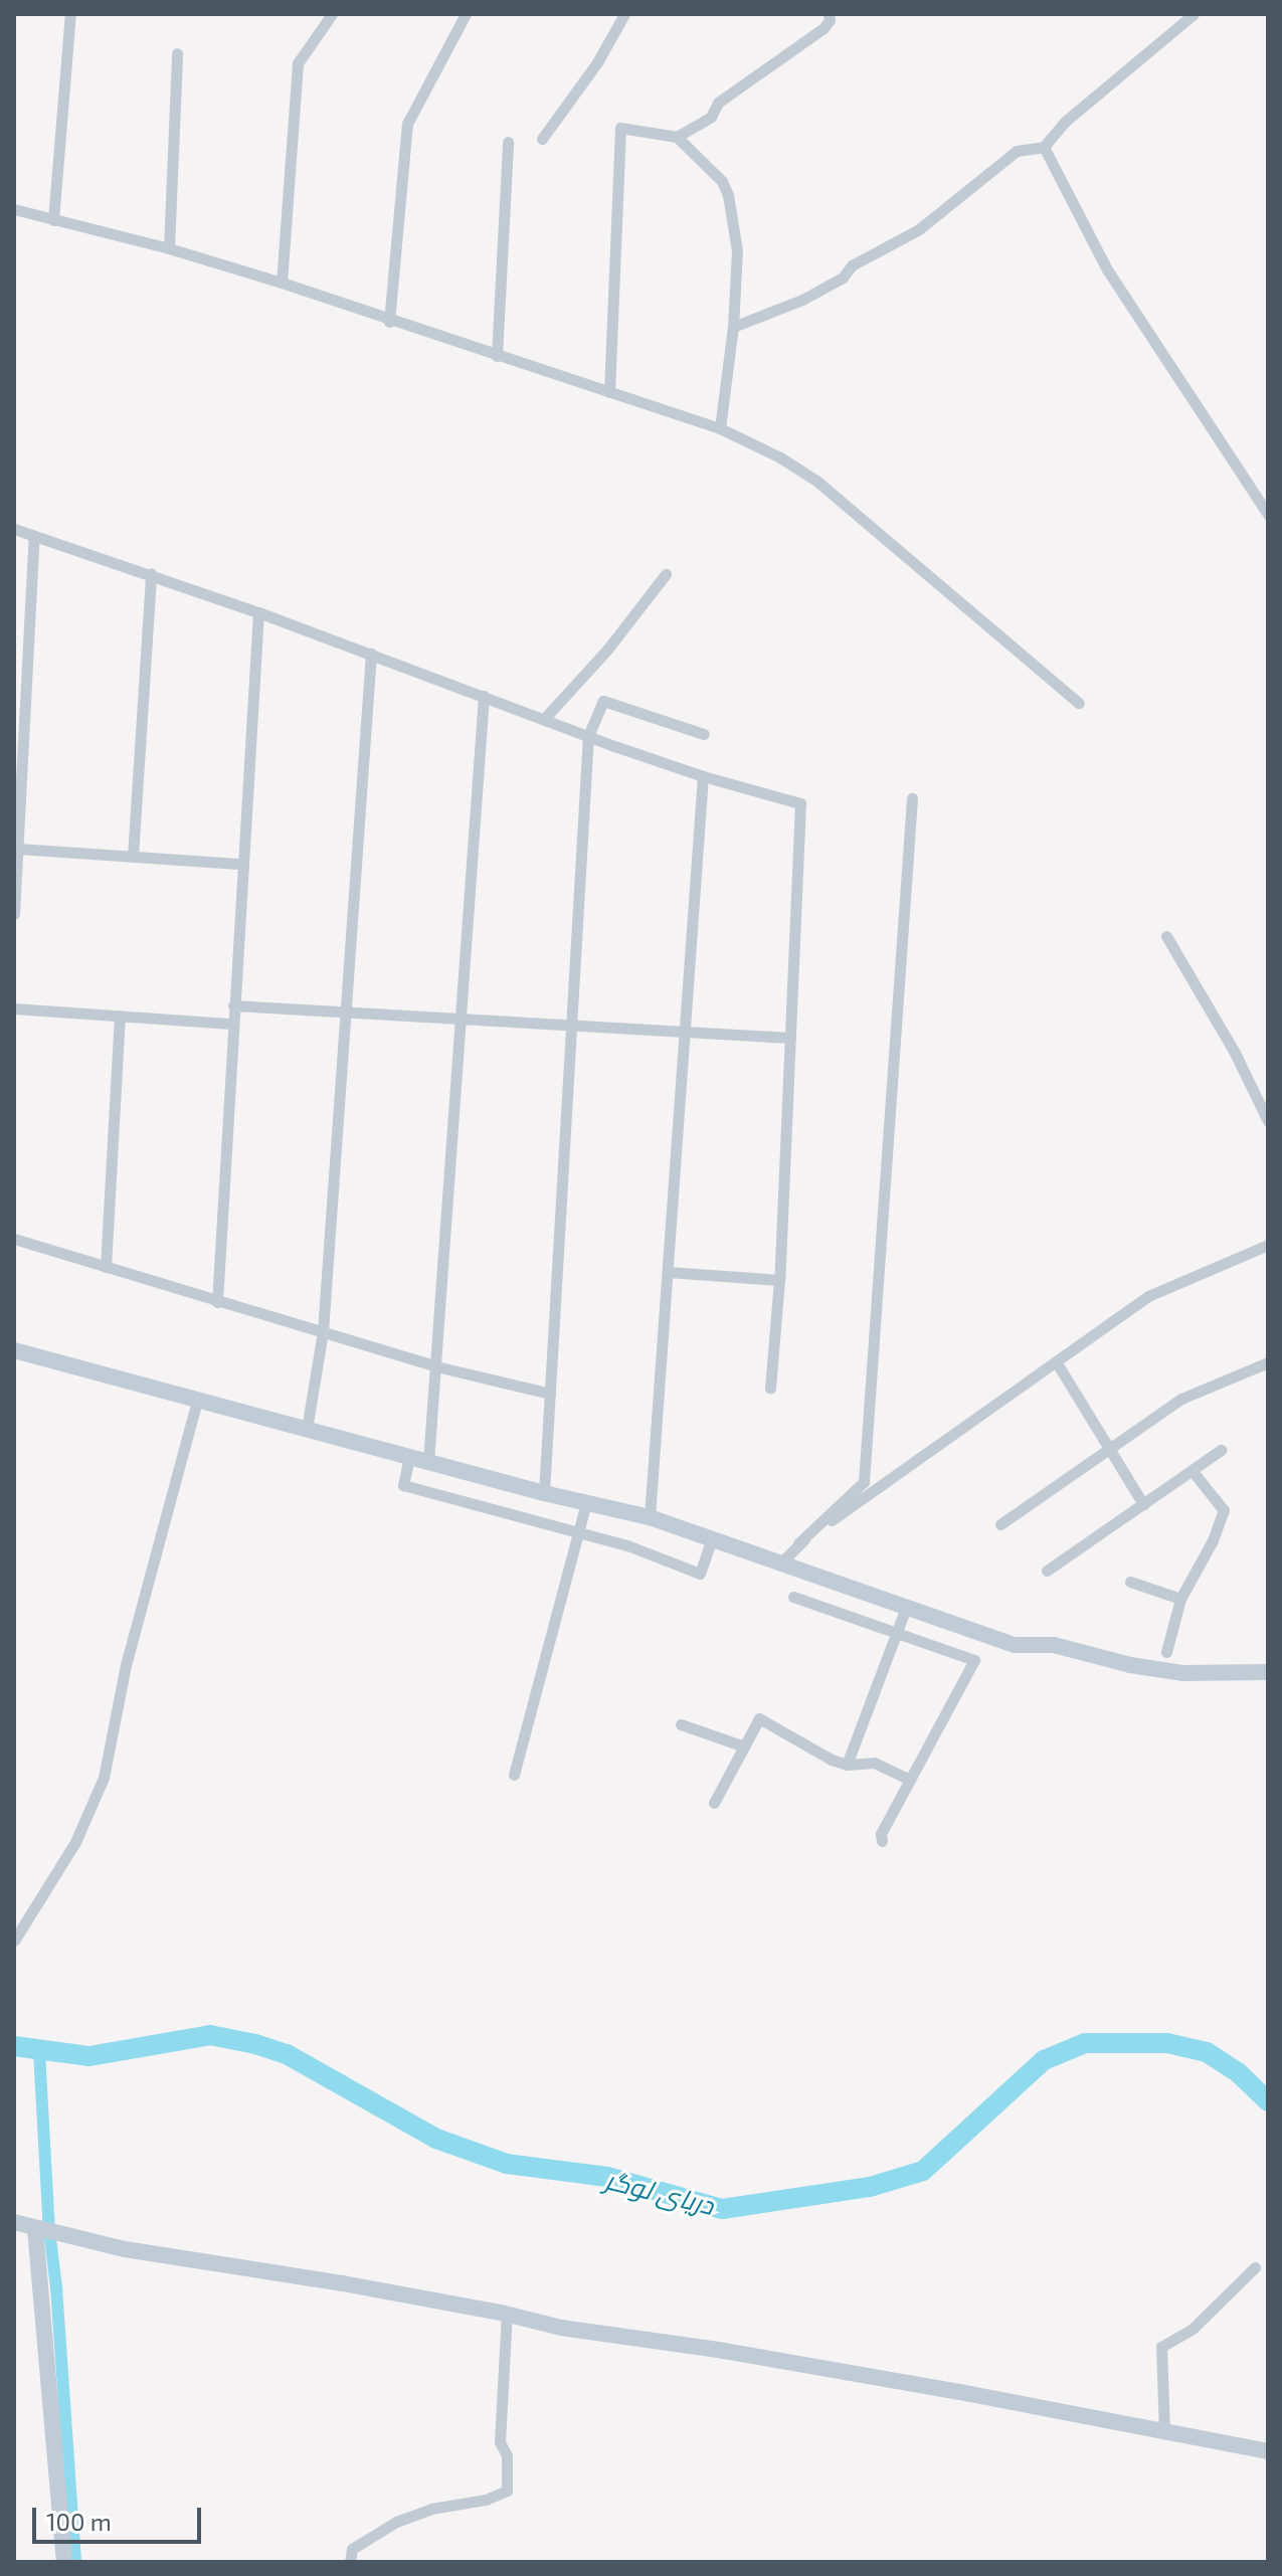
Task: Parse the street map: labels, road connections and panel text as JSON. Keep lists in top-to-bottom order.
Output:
{
  "water": ["دریای لوگر"],
  "scale_bar": "100 m"
}
